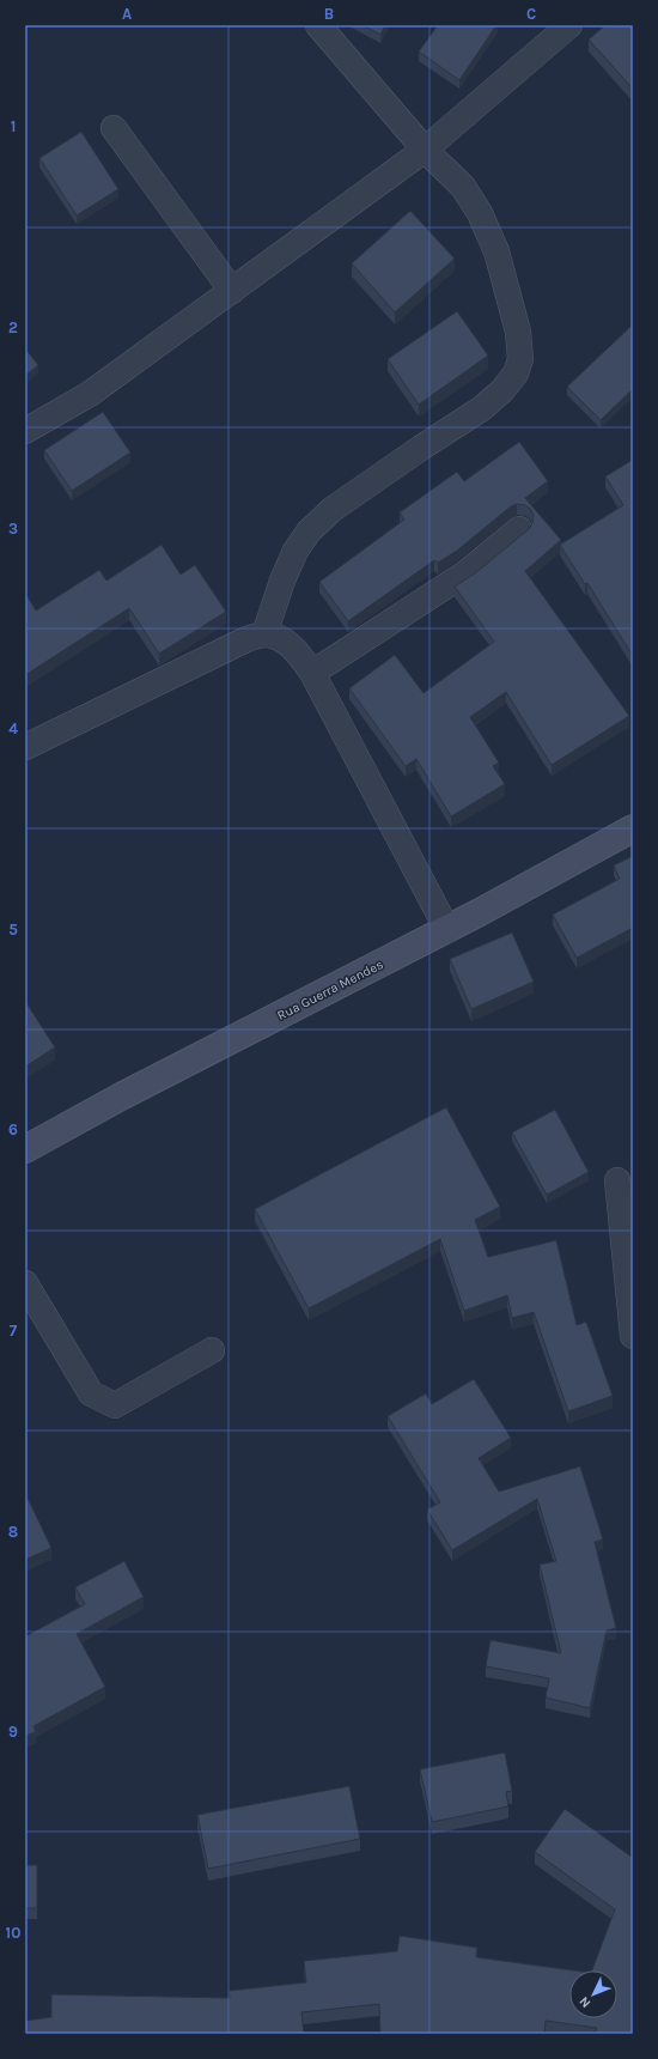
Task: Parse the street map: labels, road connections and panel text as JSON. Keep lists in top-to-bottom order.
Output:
{
  "streets": {
    "street": ["Rua Guerra Mendes"]
  },
  "north": "bottom left",
  "grid": {
    "columns": ["A", "B", "C"],
    "rows": [
      "1",
      "2",
      "3",
      "4",
      "5",
      "6",
      "7",
      "8",
      "9",
      "10"
    ]
  }
}
